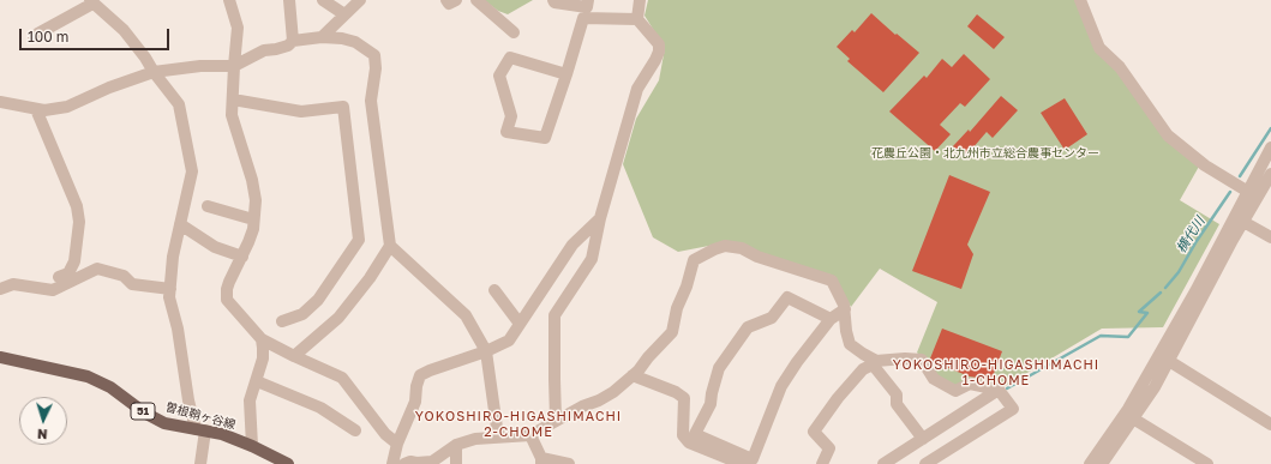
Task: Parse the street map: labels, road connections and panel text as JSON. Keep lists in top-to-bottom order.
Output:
{
  "streets": {
    "main road": ["51", "曽根鞘ヶ谷線"]
  },
  "districts": ["YOKOSHIRO-HIGASHIMACHI 1-CHOME", "YOKOSHIRO-HIGASHIMACHI 2-CHOME"],
  "water": ["横代川"],
  "parks": ["花農丘公園・北九州市立総合農事センター"],
  "scale_bar": "100 m",
  "north": "bottom"
}
